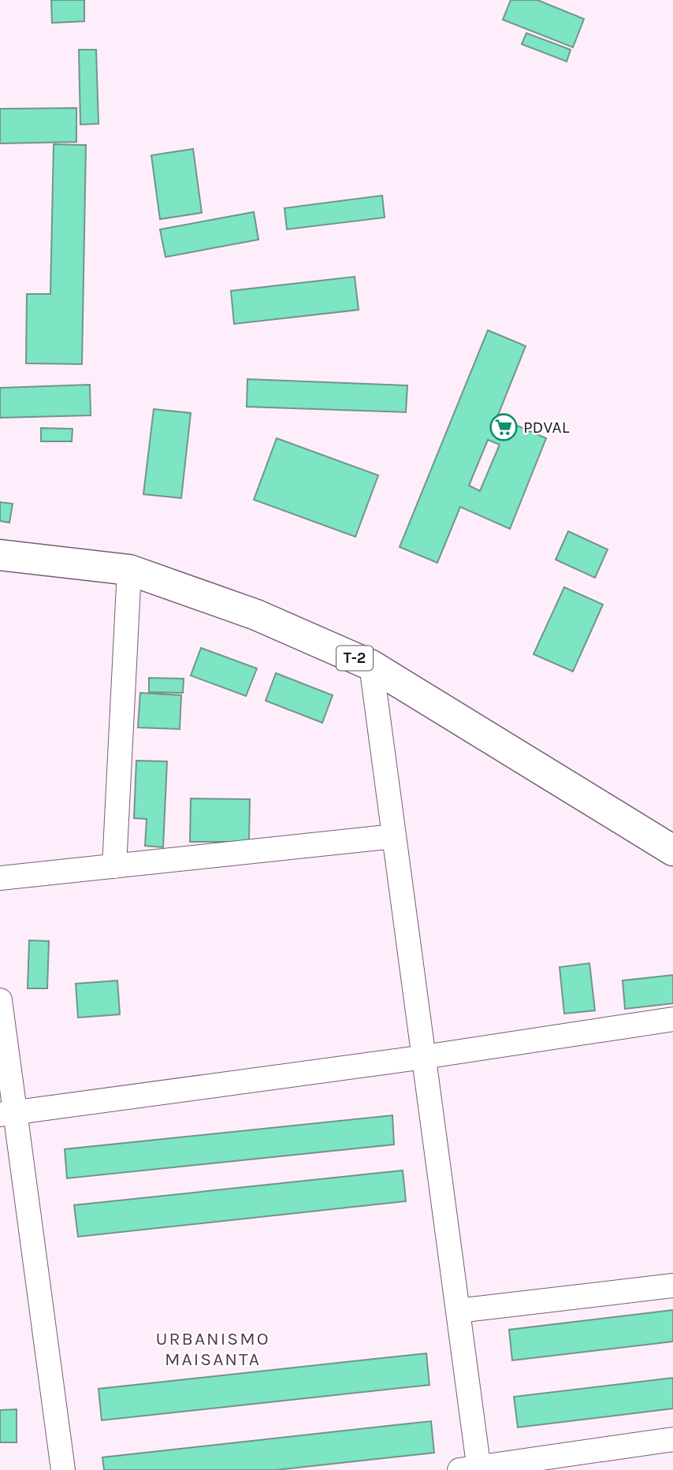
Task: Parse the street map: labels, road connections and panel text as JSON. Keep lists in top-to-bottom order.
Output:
{
  "streets": {
    "highway": ["T-2"]
  },
  "districts": ["URBANISMO MAISANTA"],
  "places": {
    "supermarket": ["PDVAL"]
  }
}
